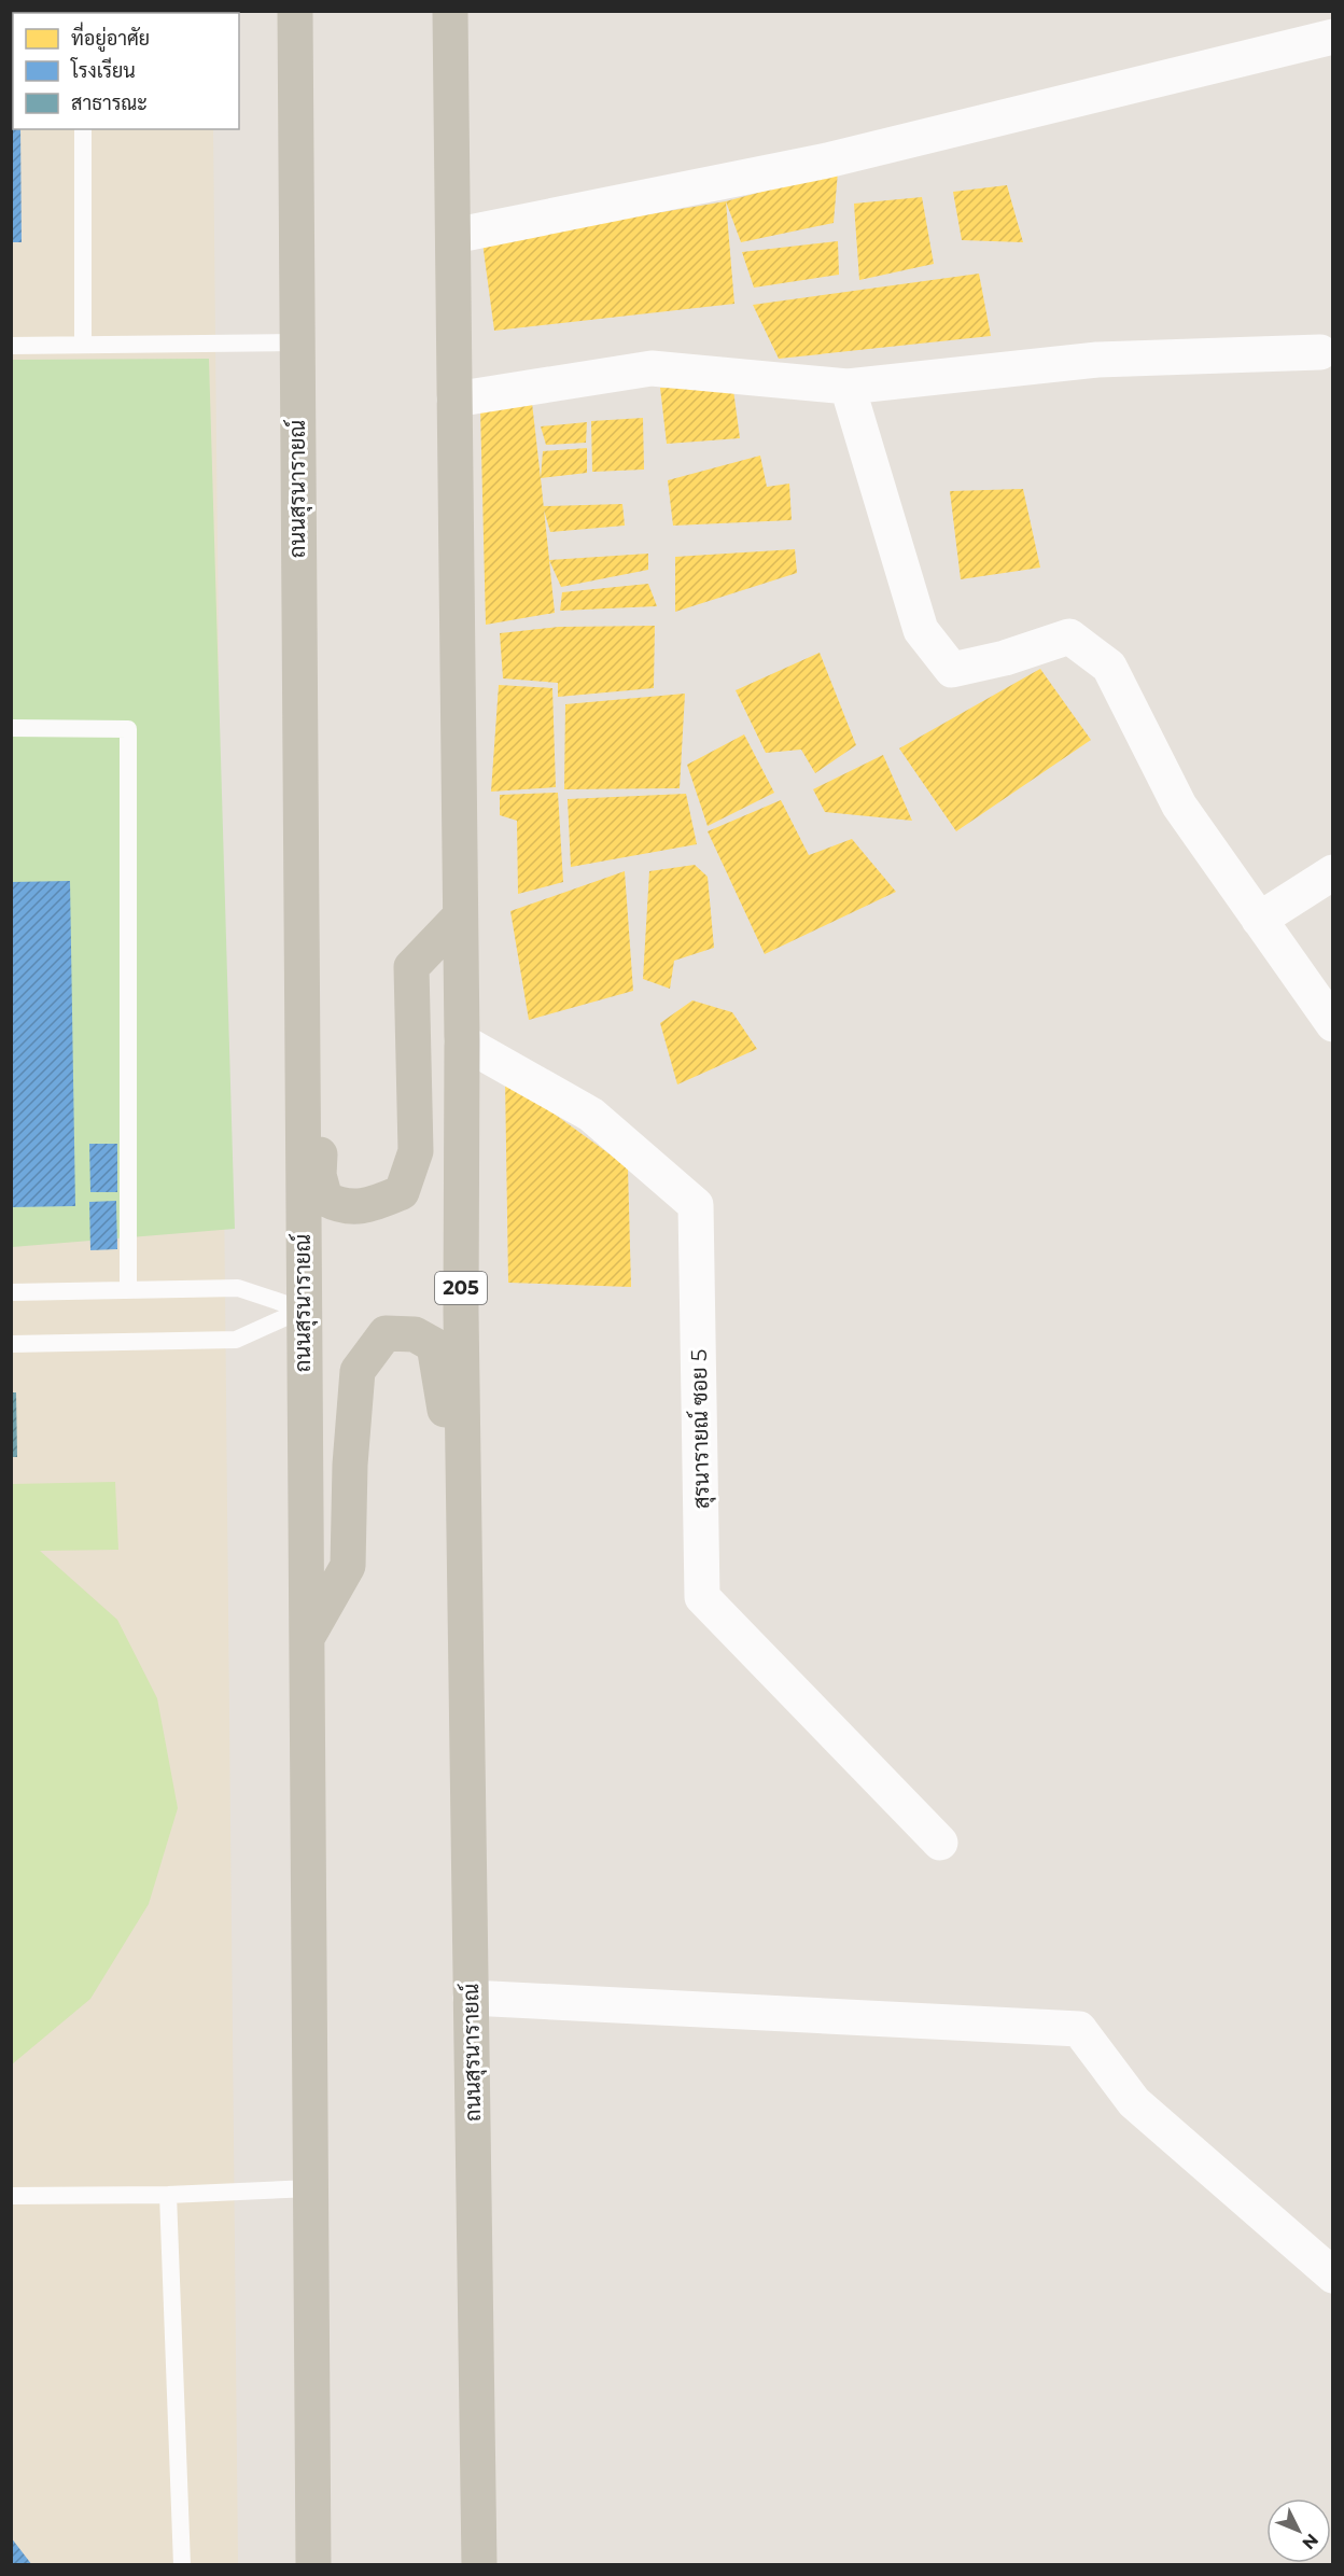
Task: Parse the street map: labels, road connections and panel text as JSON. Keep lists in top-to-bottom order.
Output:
{
  "streets": {
    "main road": ["ถนนสุรนารายณ์", "205"],
    "street": ["สุรนารายณ์ ซอย 5"]
  },
  "crossings": [
    ["ถนนสุรนารายณ์", "สุรนารายณ์ ซอย 5"]
  ],
  "legend": ["ที่อยู่อาศัย", "โรงเรียน", "สาธารณะ"],
  "north": "bottom right"
}
